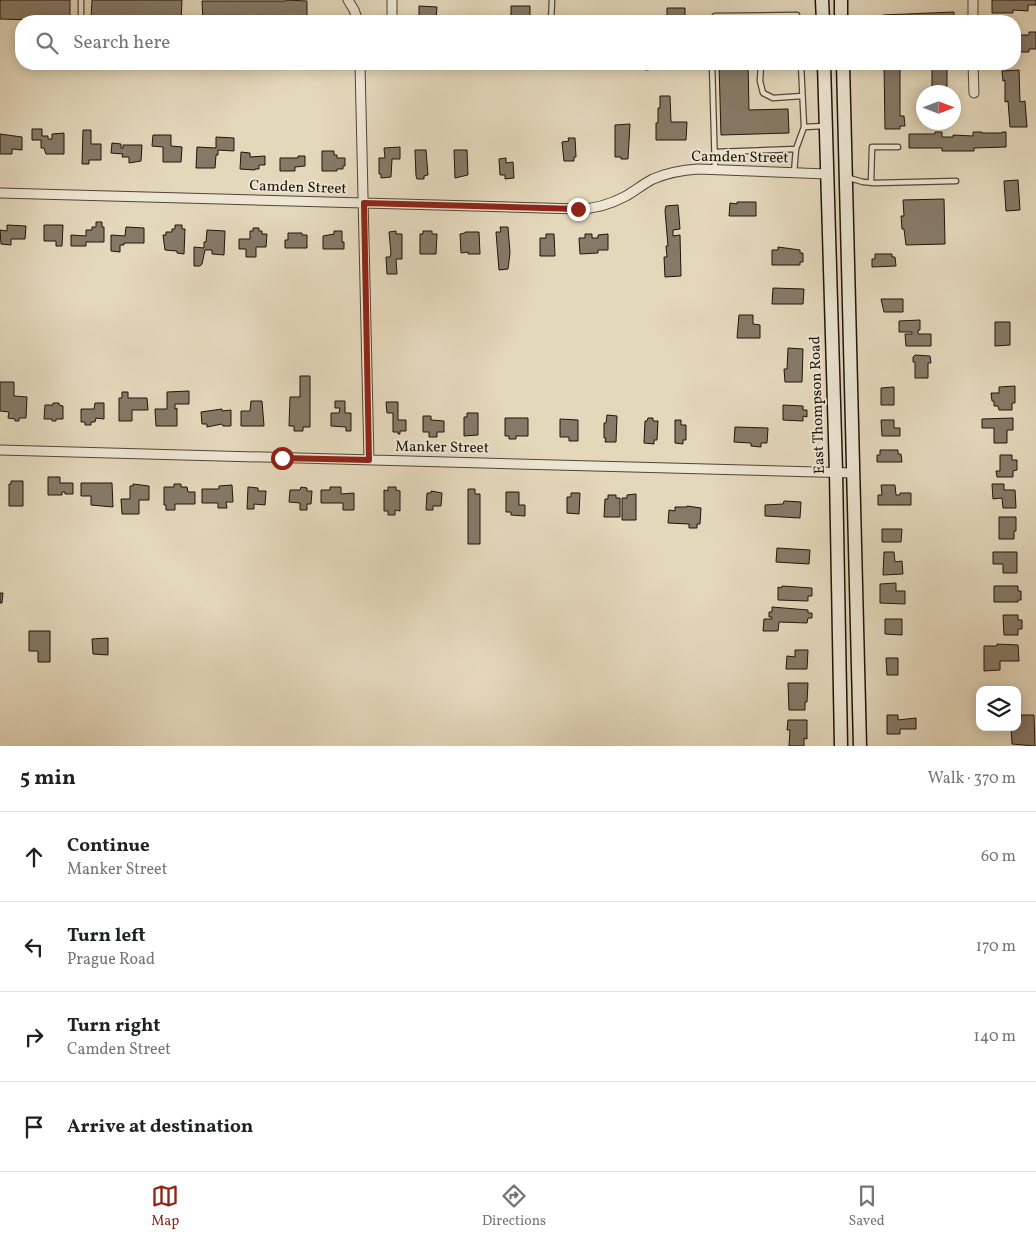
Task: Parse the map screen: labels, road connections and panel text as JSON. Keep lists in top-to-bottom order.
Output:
{
  "streets": {
    "main road": ["East Thompson Road"],
    "street": ["Camden Street", "Manker Street"]
  },
  "crossings": [
    ["Camden Street", "East Thompson Road"],
    ["East Thompson Road", "Manker Street"]
  ],
  "north": "right",
  "page": {
    "search": "Search here",
    "heading": ["5 min", "Walk · 370 m"],
    "list": [
      ["Continue", "Manker Street", "60 m"],
      ["Turn left", "Prague Road", "170 m"],
      ["Turn right", "Camden Street", "140 m"],
      "Arrive at destination"
    ],
    "nav": ["Map", "Directions", "Saved"]
  }
}
